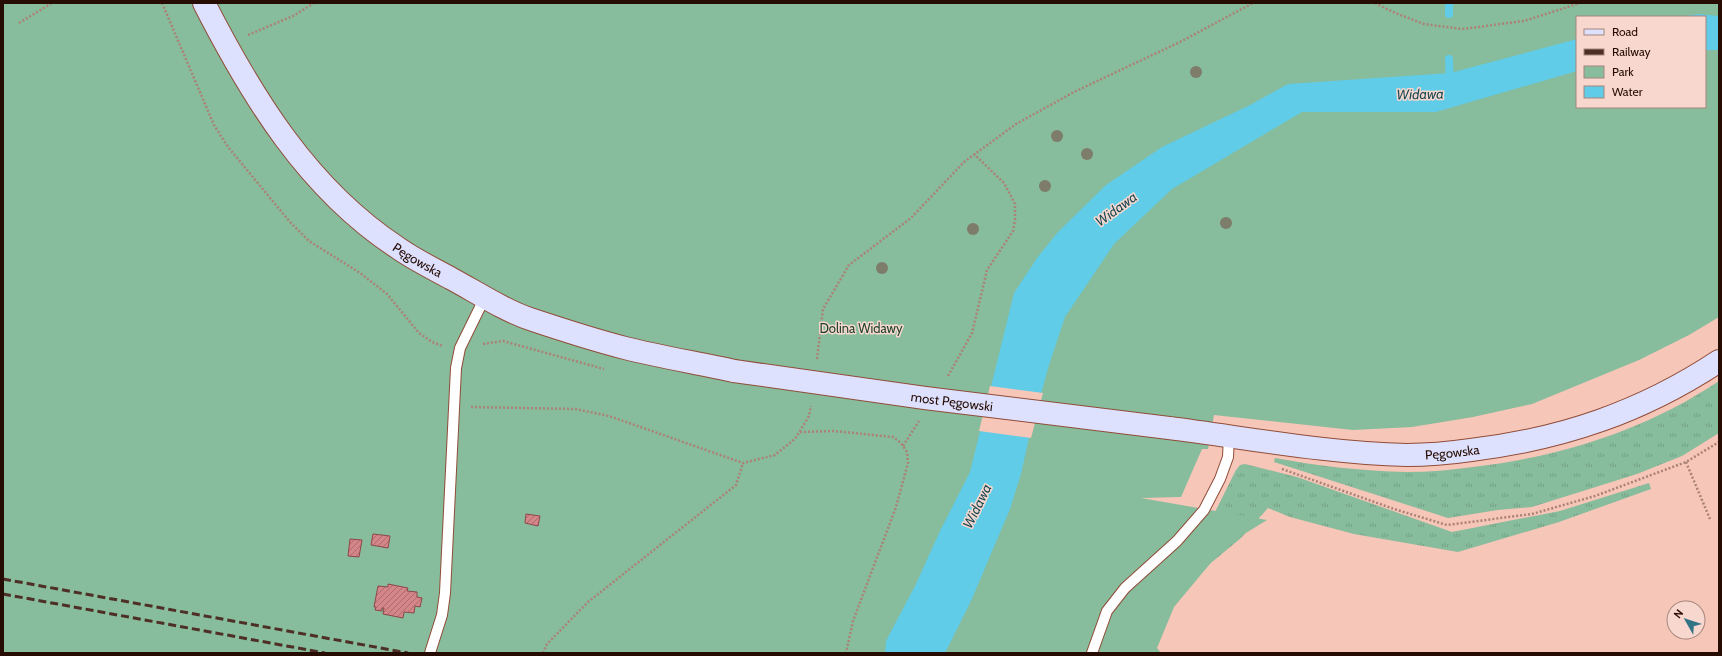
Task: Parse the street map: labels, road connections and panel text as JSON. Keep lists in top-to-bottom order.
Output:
{
  "streets": {
    "main road": ["Pęgowska", "most Pęgowski"]
  },
  "crossings": [
    ["Pęgowska", "most Pęgowski"]
  ],
  "water": ["Widawa"],
  "parks": ["Dolina Widawy"],
  "legend": [
    "Road",
    "Railway",
    "Park",
    "Water"
  ],
  "north": "top left"
}
